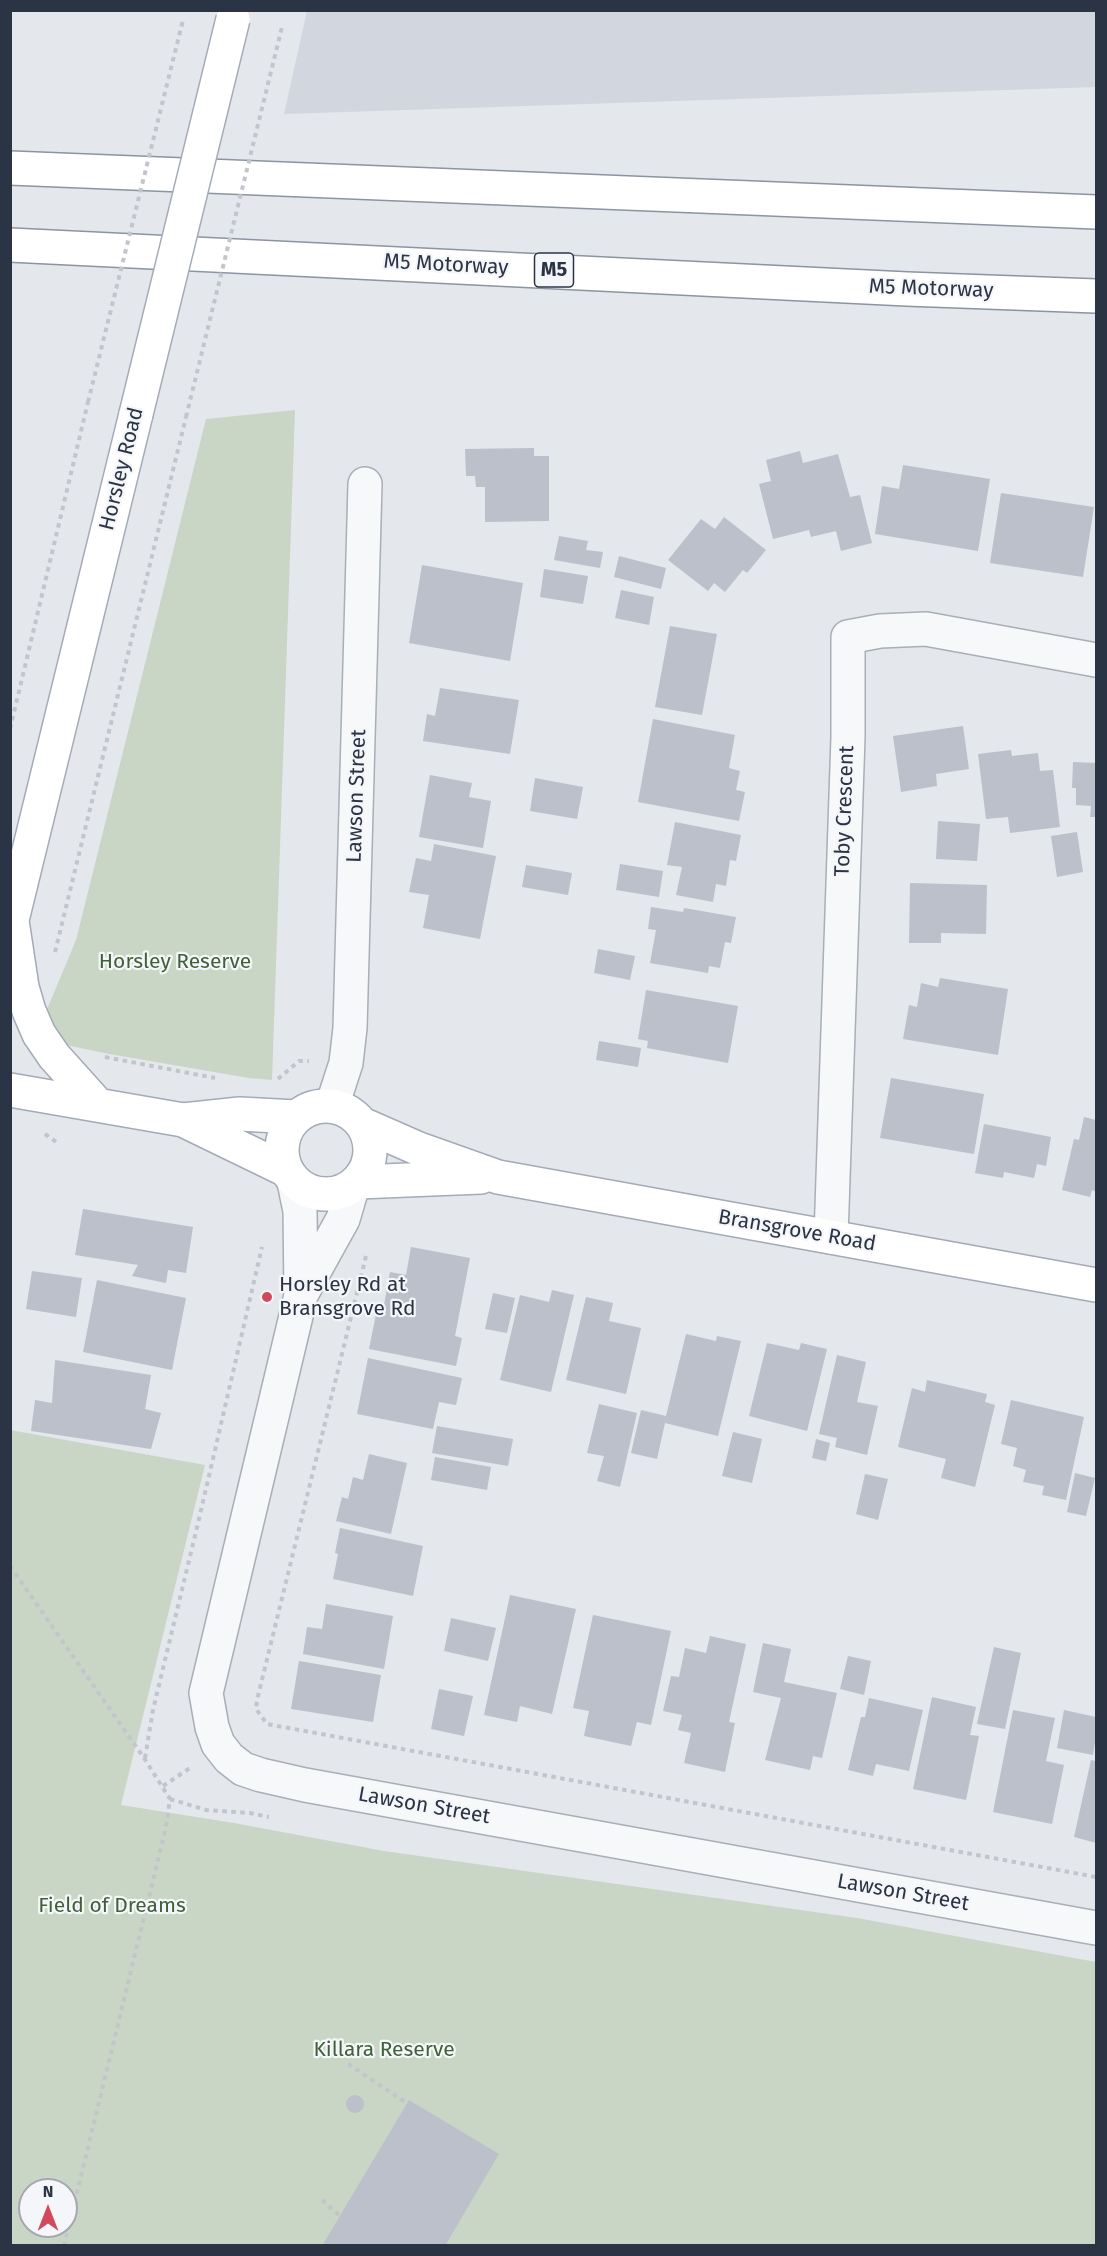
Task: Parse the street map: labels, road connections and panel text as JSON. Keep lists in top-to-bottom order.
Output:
{
  "streets": {
    "main road": [
      "M5 Motorway",
      "M5",
      "Horsley Road",
      "Bransgrove Road"
    ],
    "street": ["Lawson Street", "Toby Crescent"]
  },
  "crossings": [
    ["Lawson Street", "Bransgrove Road"],
    ["Toby Crescent", "Bransgrove Road"]
  ],
  "parks": ["Horsley Reserve", "Field of Dreams", "Killara Reserve"],
  "places": ["Horsley Rd at Bransgrove Rd"],
  "north": "top"
}
